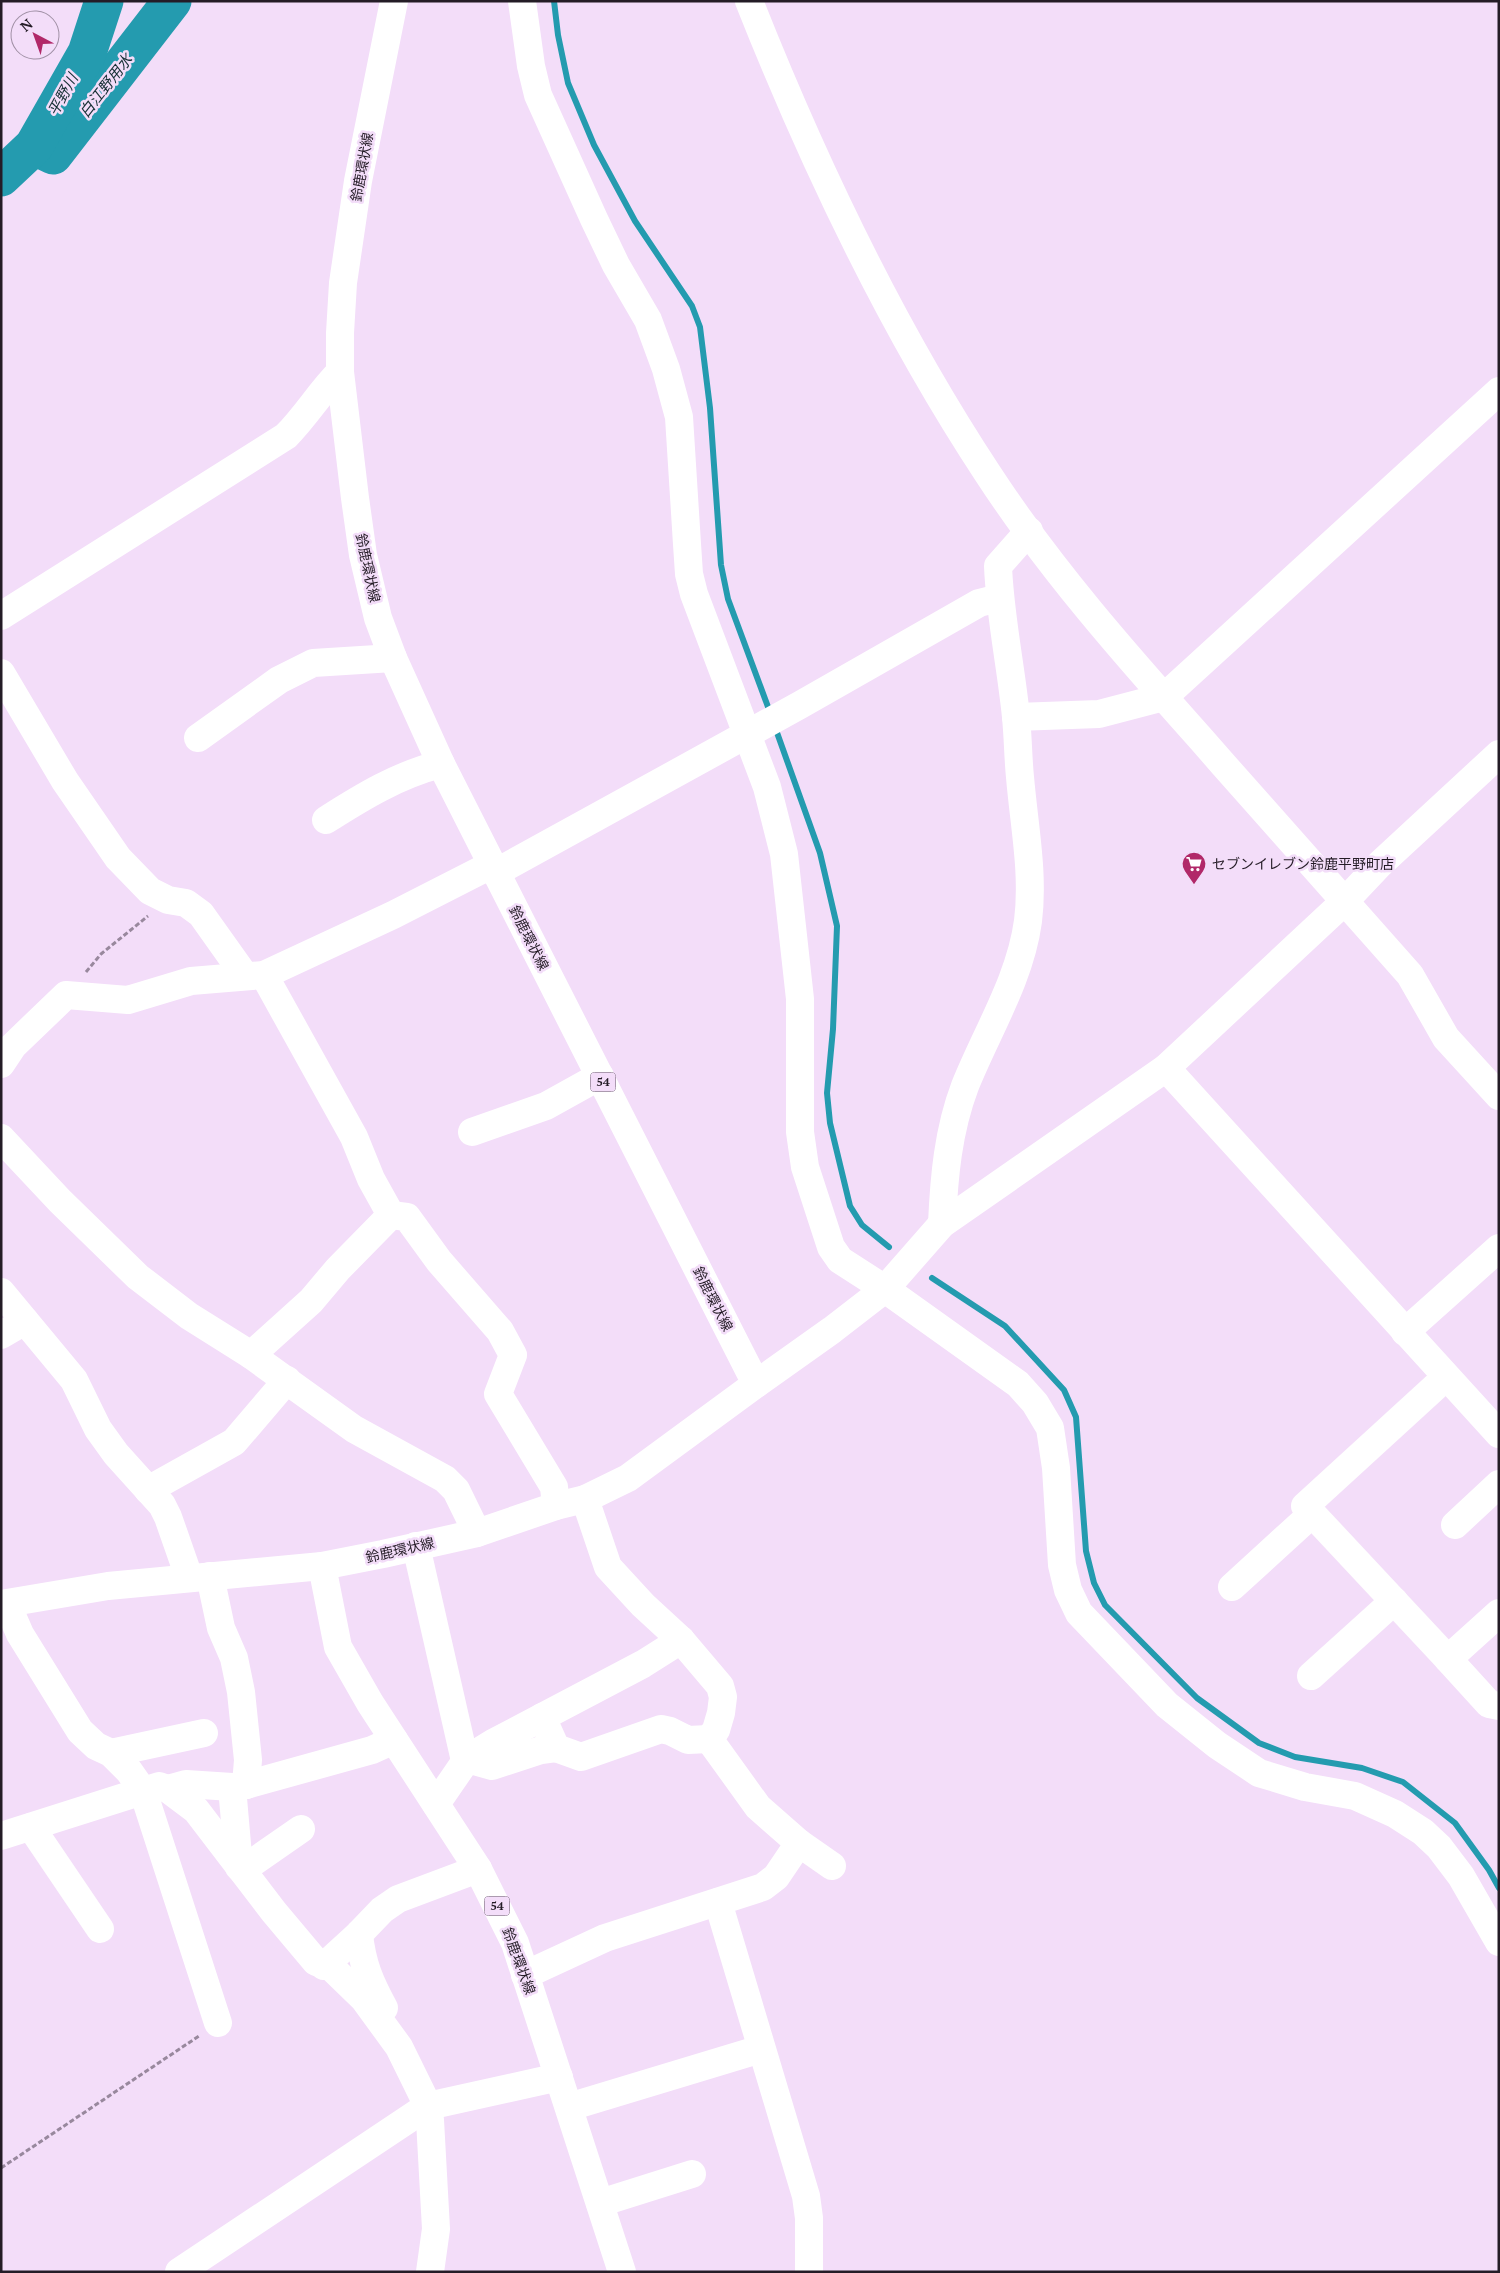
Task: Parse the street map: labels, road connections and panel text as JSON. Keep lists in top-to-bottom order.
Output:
{
  "streets": {
    "street": ["鈴鹿環状線", "54"]
  },
  "water": ["白江野用水", "平野川"],
  "places": {
    "supermarket": ["セブンイレブン鈴鹿平野町店"]
  },
  "north": "top left"
}
